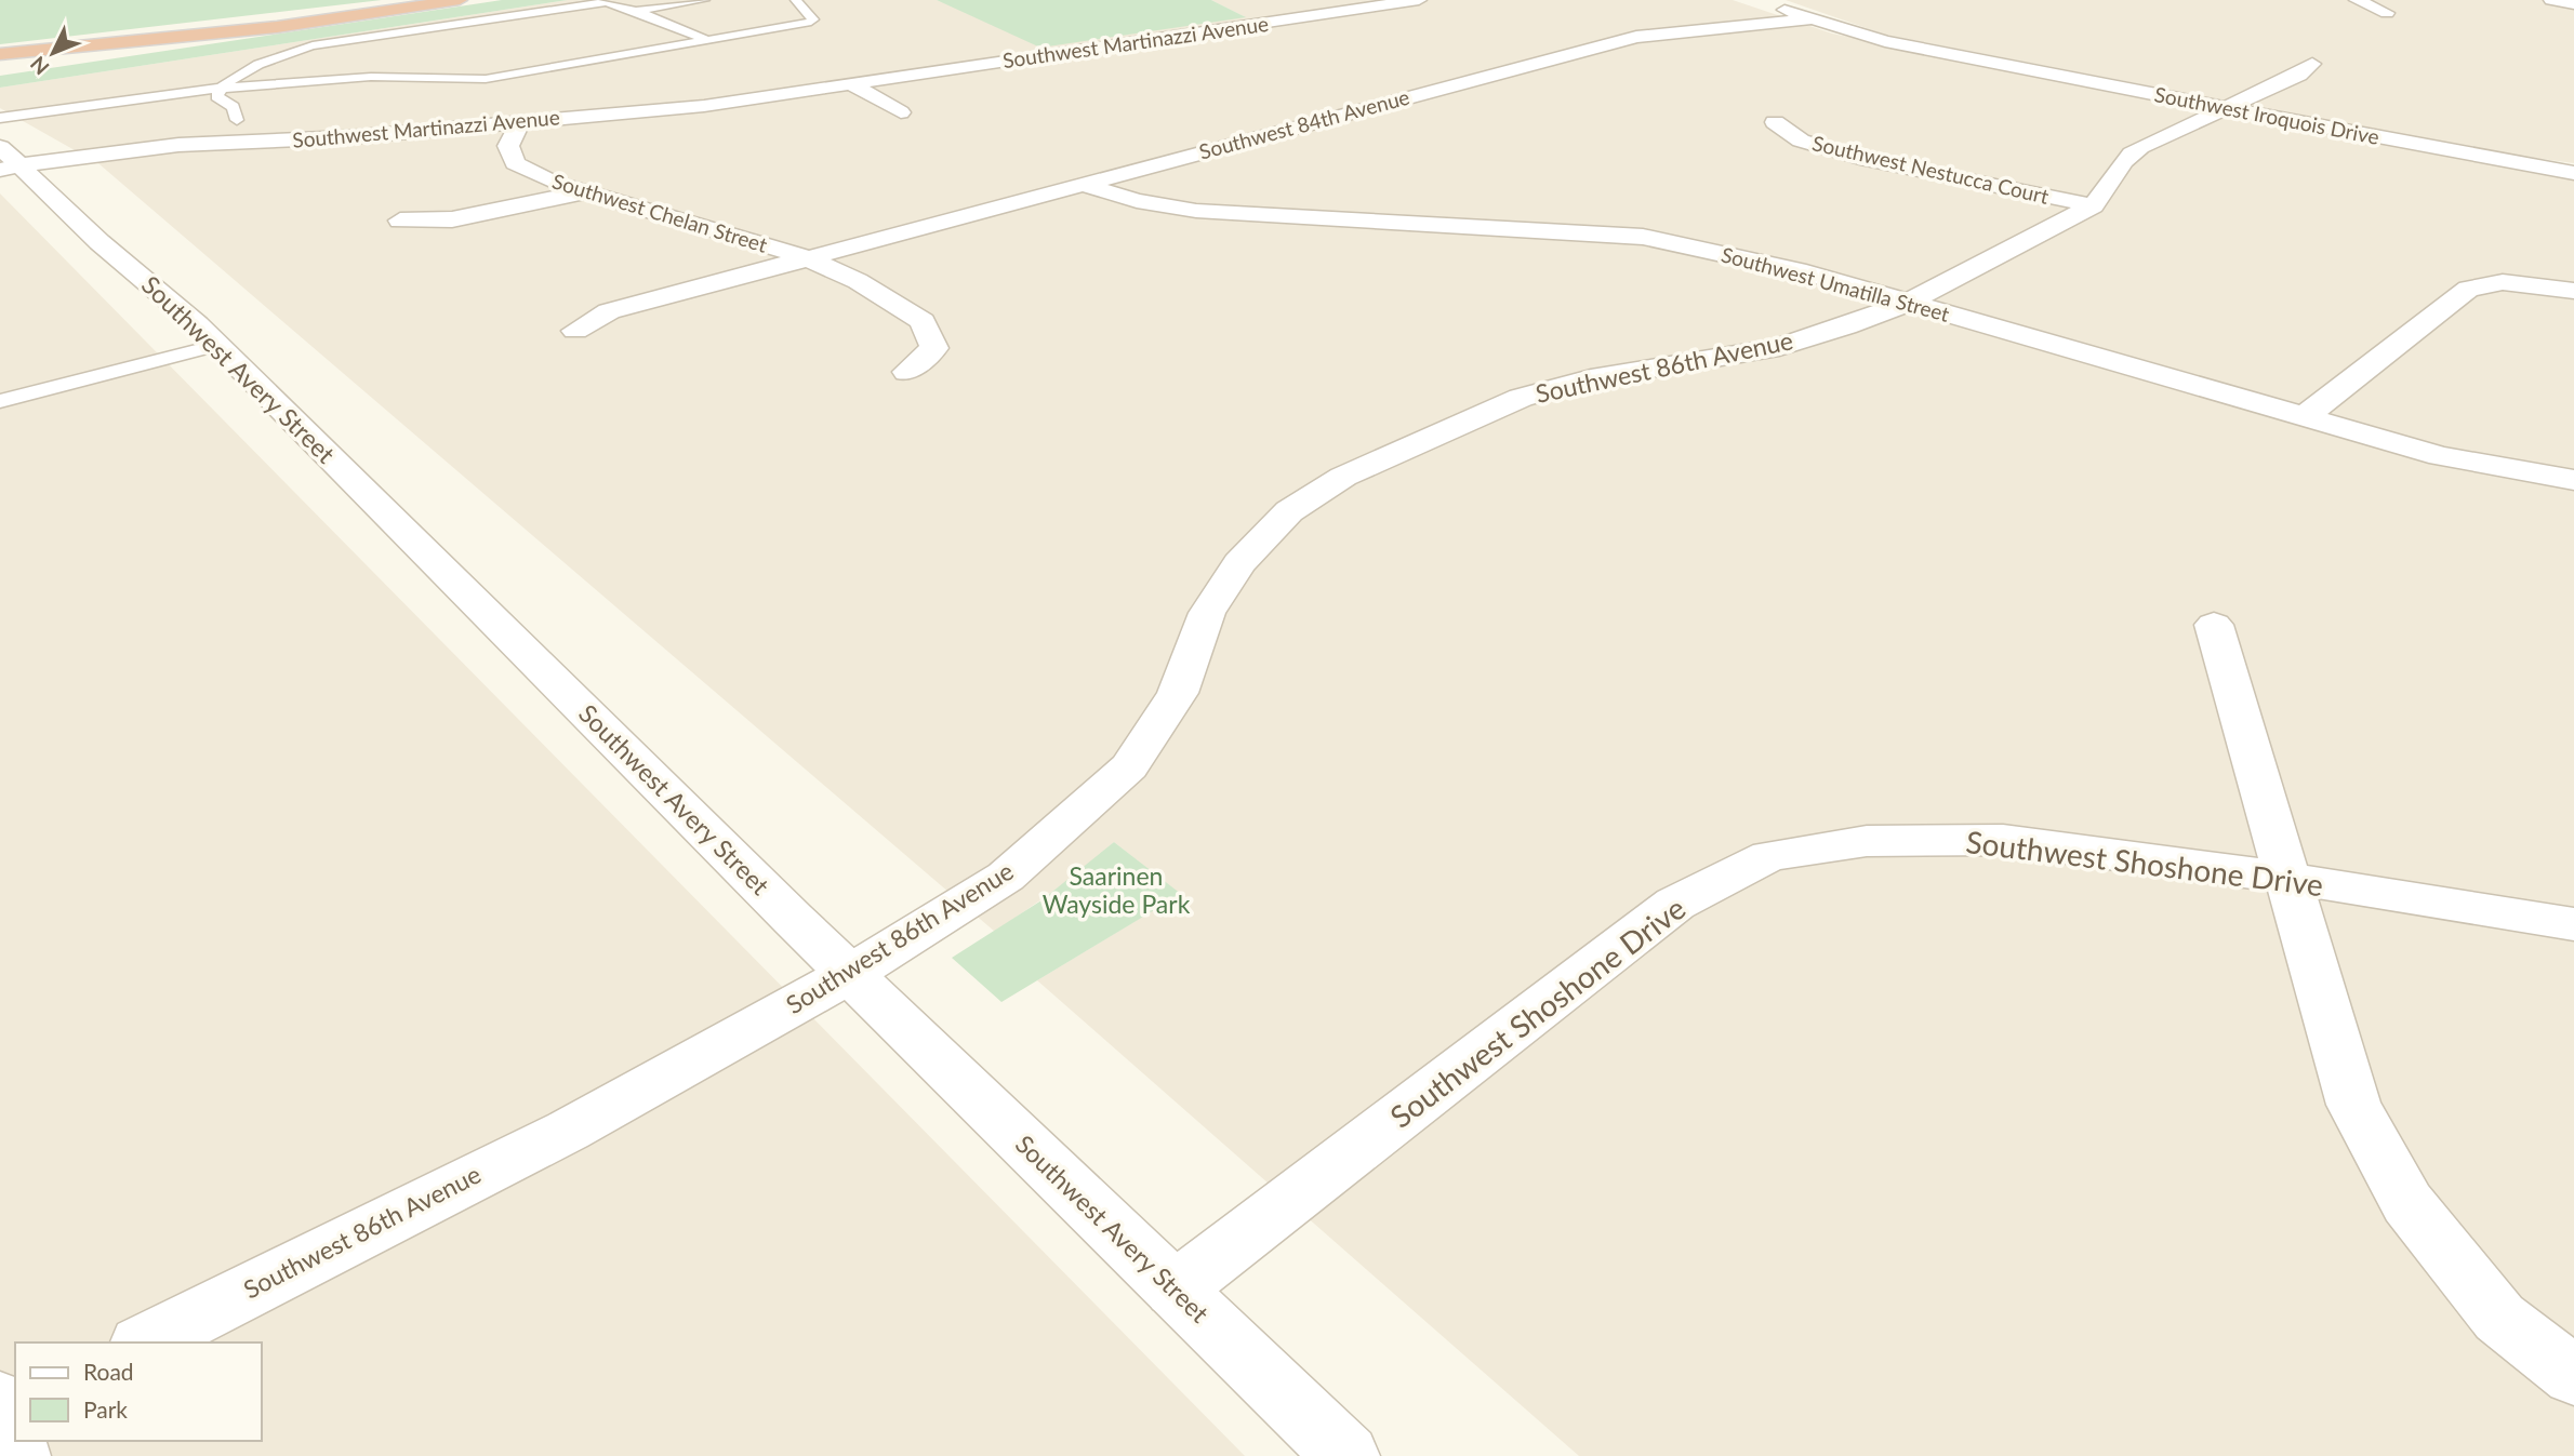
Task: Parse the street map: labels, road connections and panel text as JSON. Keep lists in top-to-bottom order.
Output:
{
  "streets": {
    "street": [
      "Southwest Martinazzi Avenue",
      "Southwest Iroquois Drive",
      "Southwest 84th Avenue",
      "Southwest Nestucca Court",
      "Southwest Chelan Street",
      "Southwest Umatilla Street",
      "Southwest 86th Avenue",
      "Southwest Avery Street",
      "Southwest Shoshone Drive"
    ]
  },
  "crossings": [
    ["Southwest Martinazzi Avenue", "Southwest Chelan Street"],
    ["Southwest Martinazzi Avenue", "Southwest Avery Street"],
    ["Southwest Iroquois Drive", "Southwest 84th Avenue"],
    ["Southwest Iroquois Drive", "Southwest 86th Avenue"],
    ["Southwest 84th Avenue", "Southwest Chelan Street"],
    ["Southwest 84th Avenue", "Southwest Umatilla Street"],
    ["Southwest Nestucca Court", "Southwest 86th Avenue"],
    ["Southwest Umatilla Street", "Southwest 86th Avenue"],
    ["Southwest 86th Avenue", "Southwest Avery Street"],
    ["Southwest Avery Street", "Southwest Shoshone Drive"]
  ],
  "parks": ["Saarinen Wayside Park"],
  "legend": ["Road", "Park"],
  "north": "bottom left"
}
